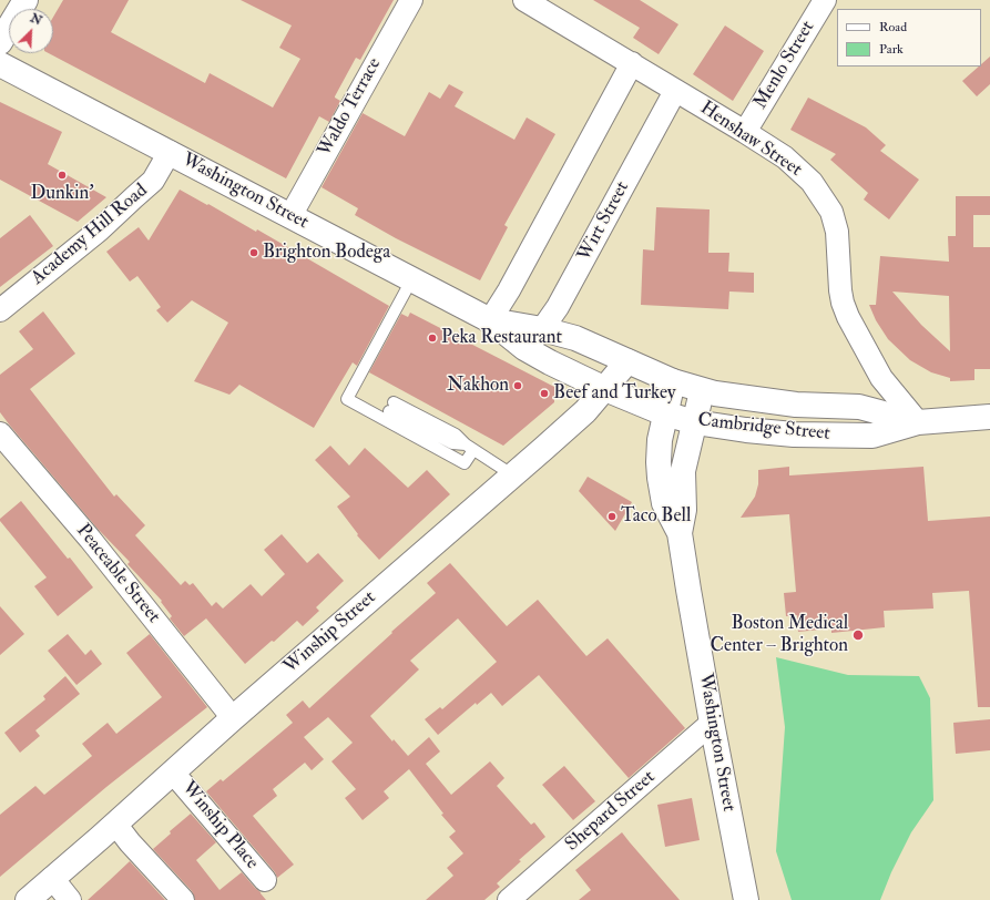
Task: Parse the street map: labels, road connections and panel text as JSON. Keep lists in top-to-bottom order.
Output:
{
  "streets": {
    "main road": ["Washington Street", "Cambridge Street", "Winship Street"],
    "street": [
      "Menlo Street",
      "Waldo Terrace",
      "Henshaw Street",
      "Wirt Street",
      "Academy Hill Road",
      "Peaceable Street",
      "Shepard Street",
      "Winship Place"
    ]
  },
  "crossings": [
    ["Menlo Street", "Henshaw Street"],
    ["Waldo Terrace", "Washington Street"],
    ["Henshaw Street", "Wirt Street"],
    ["Henshaw Street", "Cambridge Street"],
    ["Washington Street", "Academy Hill Road"],
    ["Washington Street", "Cambridge Street"],
    ["Washington Street", "Shepard Street"],
    ["Wirt Street", "Cambridge Street"],
    ["Cambridge Street", "Winship Street"],
    ["Peaceable Street", "Winship Street"],
    ["Winship Street", "Winship Place"]
  ],
  "places": [
    "Dunkin'",
    "Brighton Bodega",
    "Peka Restaurant",
    "Nakhon",
    "Beef and Turkey",
    "Taco Bell",
    "Boston Medical Center – Brighton"
  ],
  "legend": ["Road", "Park"],
  "north": "top right"
}
